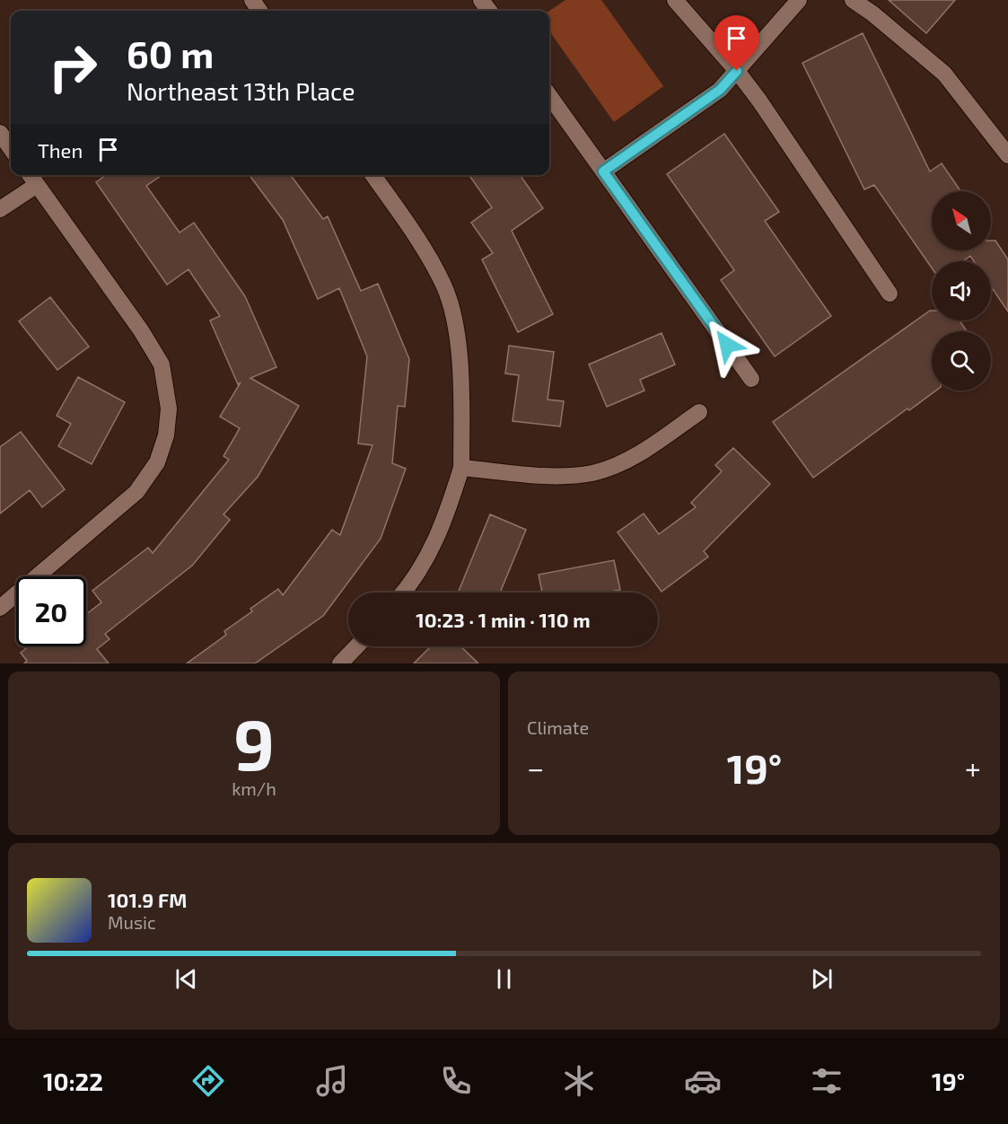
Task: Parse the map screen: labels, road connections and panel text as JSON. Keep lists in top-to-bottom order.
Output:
{
  "north": "top left",
  "page": {
    "turn": ["60 m", "Northeast 13th Place"],
    "then": "Then",
    "limit": "20",
    "trip": "10:23 · 1 min · 110 m",
    "tile": [
      ["9", "km/h"],
      "Climate"
    ],
    "heat": ["−", "19°", "+"],
    "song": ["101.9 FM", "Music"],
    "tabs": ["10:22", "19°"]
  }
}
